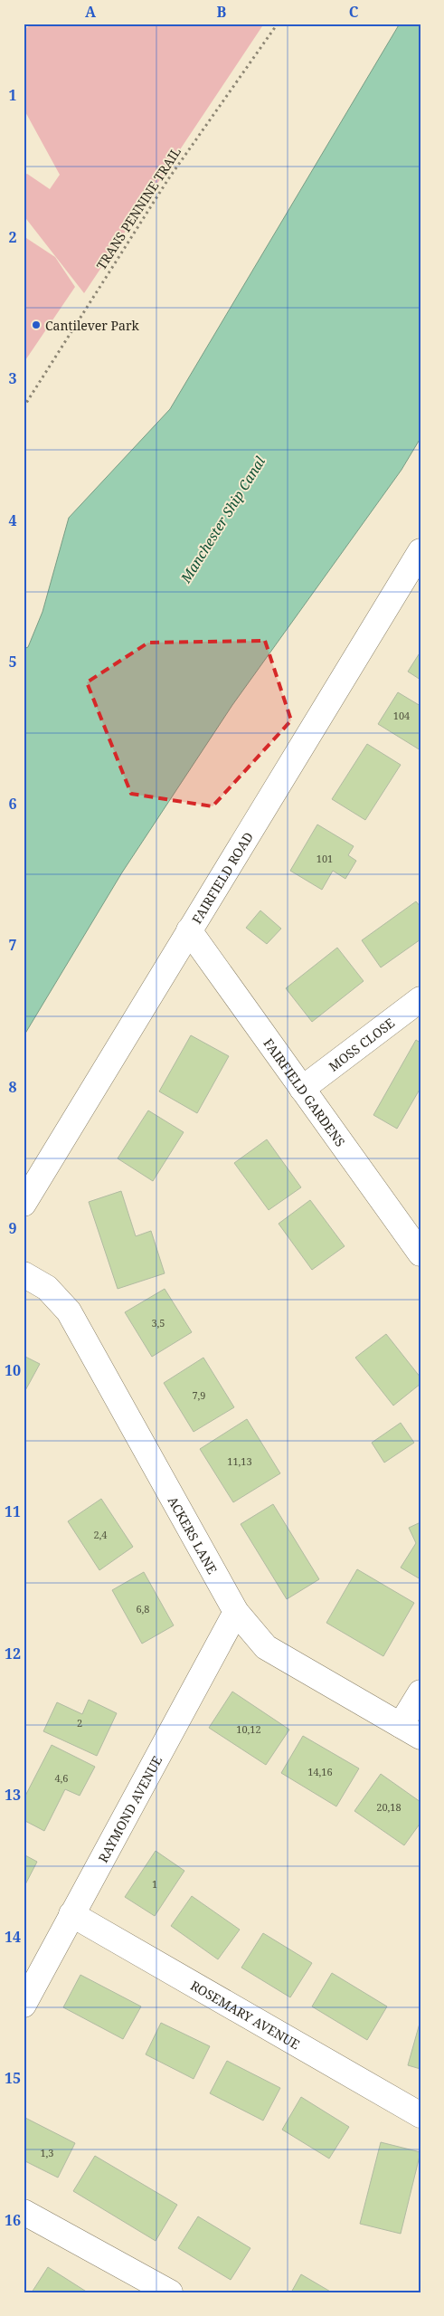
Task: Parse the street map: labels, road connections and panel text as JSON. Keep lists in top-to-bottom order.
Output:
{
  "streets": {
    "street": [
      "FAIRFIELD ROAD",
      "MOSS CLOSE",
      "FAIRFIELD GARDENS",
      "ACKERS LANE",
      "RAYMOND AVENUE",
      "ROSEMARY AVENUE"
    ],
    "path": ["TRANS PENNINE TRAIL"]
  },
  "crossings": [
    ["FAIRFIELD ROAD", "FAIRFIELD GARDENS"],
    ["MOSS CLOSE", "FAIRFIELD GARDENS"],
    ["ACKERS LANE", "RAYMOND AVENUE"],
    ["RAYMOND AVENUE", "ROSEMARY AVENUE"]
  ],
  "water": ["Manchester Ship Canal"],
  "places": ["Cantilever Park"],
  "house_numbers": [
    "104",
    "101",
    "3,5",
    "7,9",
    "11,13",
    "2,4",
    "6,8",
    "2",
    "10,12",
    "14,16",
    "4,6",
    "20,18",
    "1",
    "1,3"
  ],
  "grid": {
    "columns": ["A", "B", "C"],
    "rows": [
      "1",
      "2",
      "3",
      "4",
      "5",
      "6",
      "7",
      "8",
      "9",
      "10",
      "11",
      "12",
      "13",
      "14",
      "15",
      "16"
    ]
  }
}
